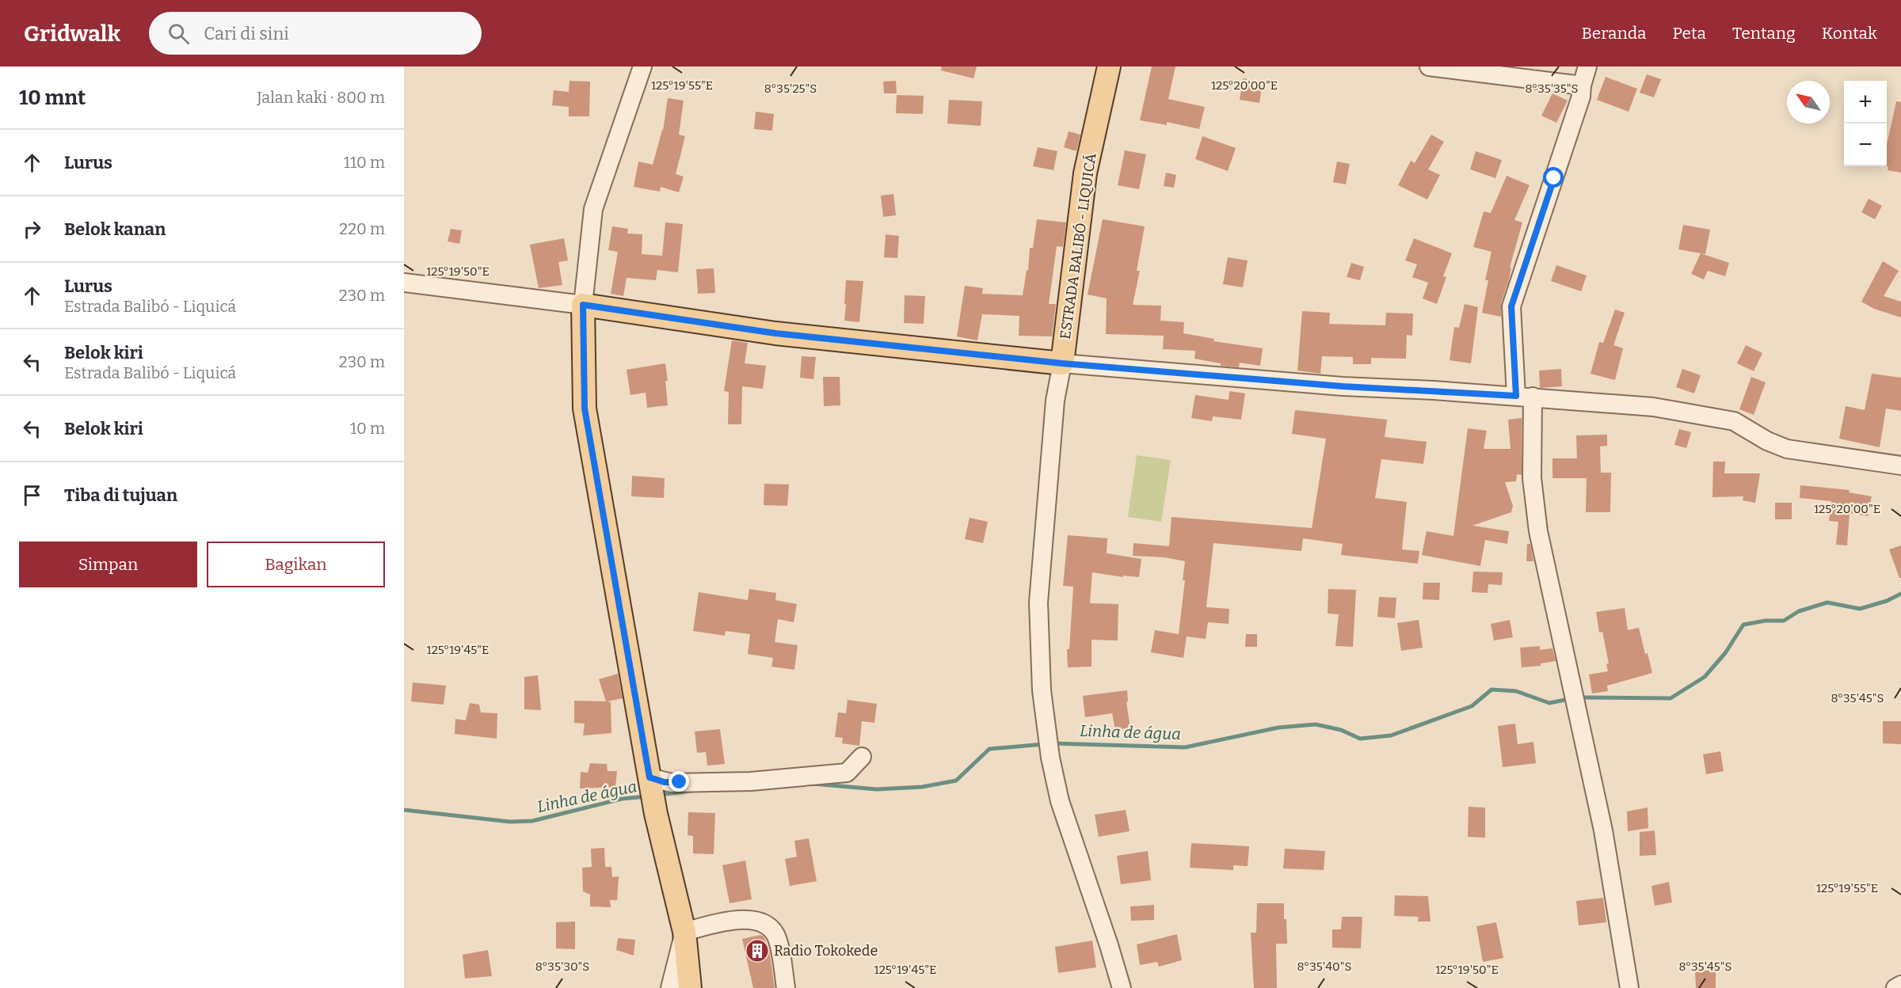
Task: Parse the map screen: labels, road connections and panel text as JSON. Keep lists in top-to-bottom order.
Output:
{
  "streets": {
    "main road": ["ESTRADA BALIBÓ - LIQUICÁ"]
  },
  "water": ["Linha de água"],
  "places": {
    "building": ["Radio Tokokede"]
  },
  "north": "top left",
  "page": {
    "header": "Gridwalk",
    "search": "Cari di sini",
    "nav": [
      "Beranda",
      "Peta",
      "Tentang",
      "Kontak"
    ],
    "heading": ["10 mnt", "Jalan kaki · 800 m"],
    "map_buttons": ["+", "−"],
    "list": [
      ["Lurus", "110 m"],
      ["Belok kanan", "220 m"],
      ["Lurus", "Estrada Balibó - Liquicá", "230 m"],
      ["Belok kiri", "Estrada Balibó - Liquicá", "230 m"],
      ["Belok kiri", "10 m"],
      "Tiba di tujuan"
    ],
    "buttons": ["Simpan", "Bagikan"]
  },
  "coordinates": [
    "125°19'55\"E",
    "125°20'00\"E",
    "8°35'25\"S",
    "8°35'35\"S",
    "125°19'50\"E",
    "125°19'45\"E",
    "8°35'45\"S",
    "8°35'30\"S",
    "8°35'40\"S"
  ]
}
